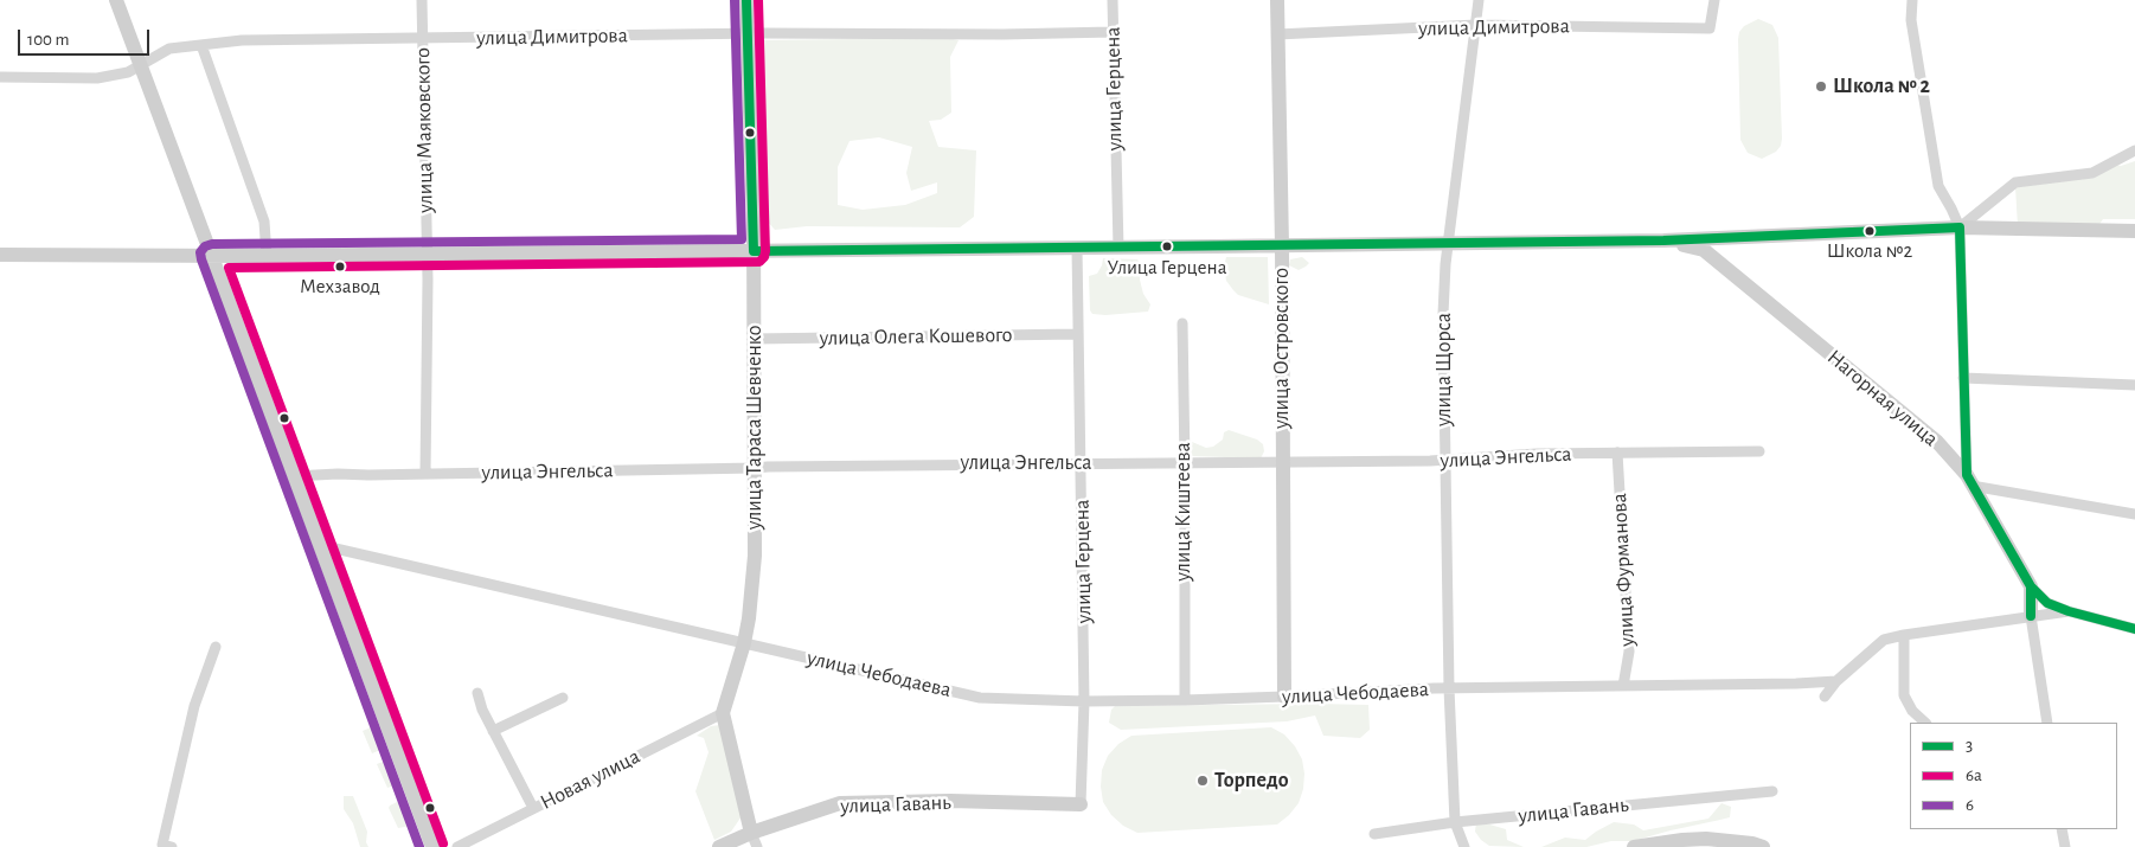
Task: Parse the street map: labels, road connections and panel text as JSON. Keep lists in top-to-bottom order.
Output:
{
  "streets": {
    "street": [
      "улица Димитрова",
      "улица Герцена",
      "улица Маяковского",
      "улица Олега Кошевого",
      "улица Островского",
      "улица Щорса",
      "Нагорная улица",
      "улица Тараса Шевченко",
      "улица Энгельса",
      "улица Киштеева",
      "улица Фурманова",
      "улица Чебодаева",
      "Новая улица",
      "улица Гавань"
    ]
  },
  "crossings": [
    ["улица Димитрова", "улица Герцена"],
    ["улица Димитрова", "улица Маяковского"],
    ["улица Димитрова", "улица Островского"],
    ["улица Димитрова", "улица Щорса"],
    ["улица Димитрова", "улица Тараса Шевченко"],
    ["улица Герцена", "улица Олега Кошевого"],
    ["улица Герцена", "улица Энгельса"],
    ["улица Герцена", "улица Чебодаева"],
    ["улица Герцена", "улица Гавань"],
    ["улица Маяковского", "улица Энгельса"],
    ["улица Олега Кошевого", "улица Тараса Шевченко"],
    ["улица Островского", "улица Энгельса"],
    ["улица Островского", "улица Чебодаева"],
    ["улица Щорса", "улица Энгельса"],
    ["улица Щорса", "улица Чебодаева"],
    ["улица Щорса", "улица Гавань"],
    ["улица Тараса Шевченко", "улица Энгельса"],
    ["улица Тараса Шевченко", "улица Чебодаева"],
    ["улица Тараса Шевченко", "Новая улица"],
    ["улица Энгельса", "улица Киштеева"],
    ["улица Энгельса", "улица Фурманова"],
    ["улица Киштеева", "улица Чебодаева"],
    ["улица Фурманова", "улица Чебодаева"]
  ],
  "places": [
    "Школа № 2",
    "Школа №2",
    "Улица Герцена",
    "Мехзавод",
    "Торпедо"
  ],
  "lines": ["transit line 3", "transit line 6а", "transit line 6"],
  "legend": ["3", "6а", "6"],
  "scale_bar": "100 m"
}
